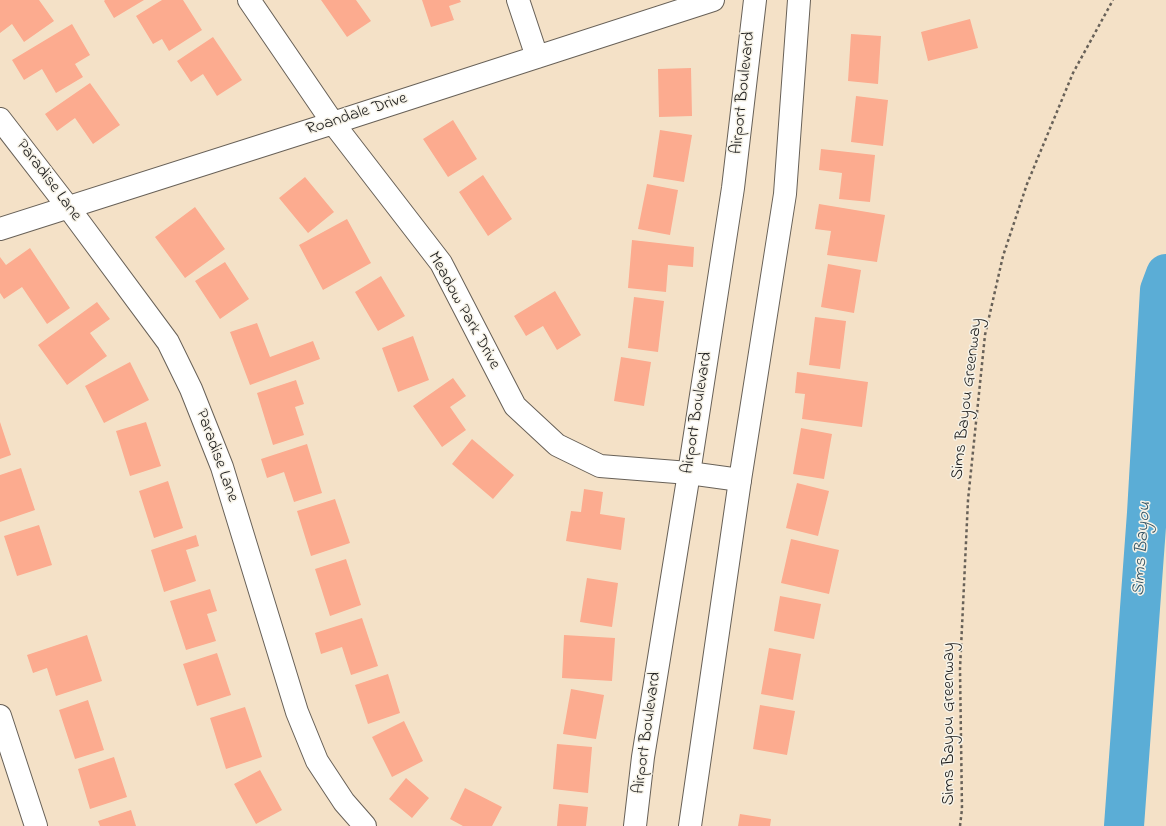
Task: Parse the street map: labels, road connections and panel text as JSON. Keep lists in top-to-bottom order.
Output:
{
  "streets": {
    "street": [
      "Airport Boulevard",
      "Roandale Drive",
      "Paradise Lane",
      "Meadow Park Drive"
    ],
    "path": ["Sims Bayou Greenway"]
  },
  "crossings": [
    ["Airport Boulevard", "Meadow Park Drive"],
    ["Roandale Drive", "Paradise Lane"],
    ["Roandale Drive", "Meadow Park Drive"]
  ],
  "water": ["Sims Bayou"]
}
